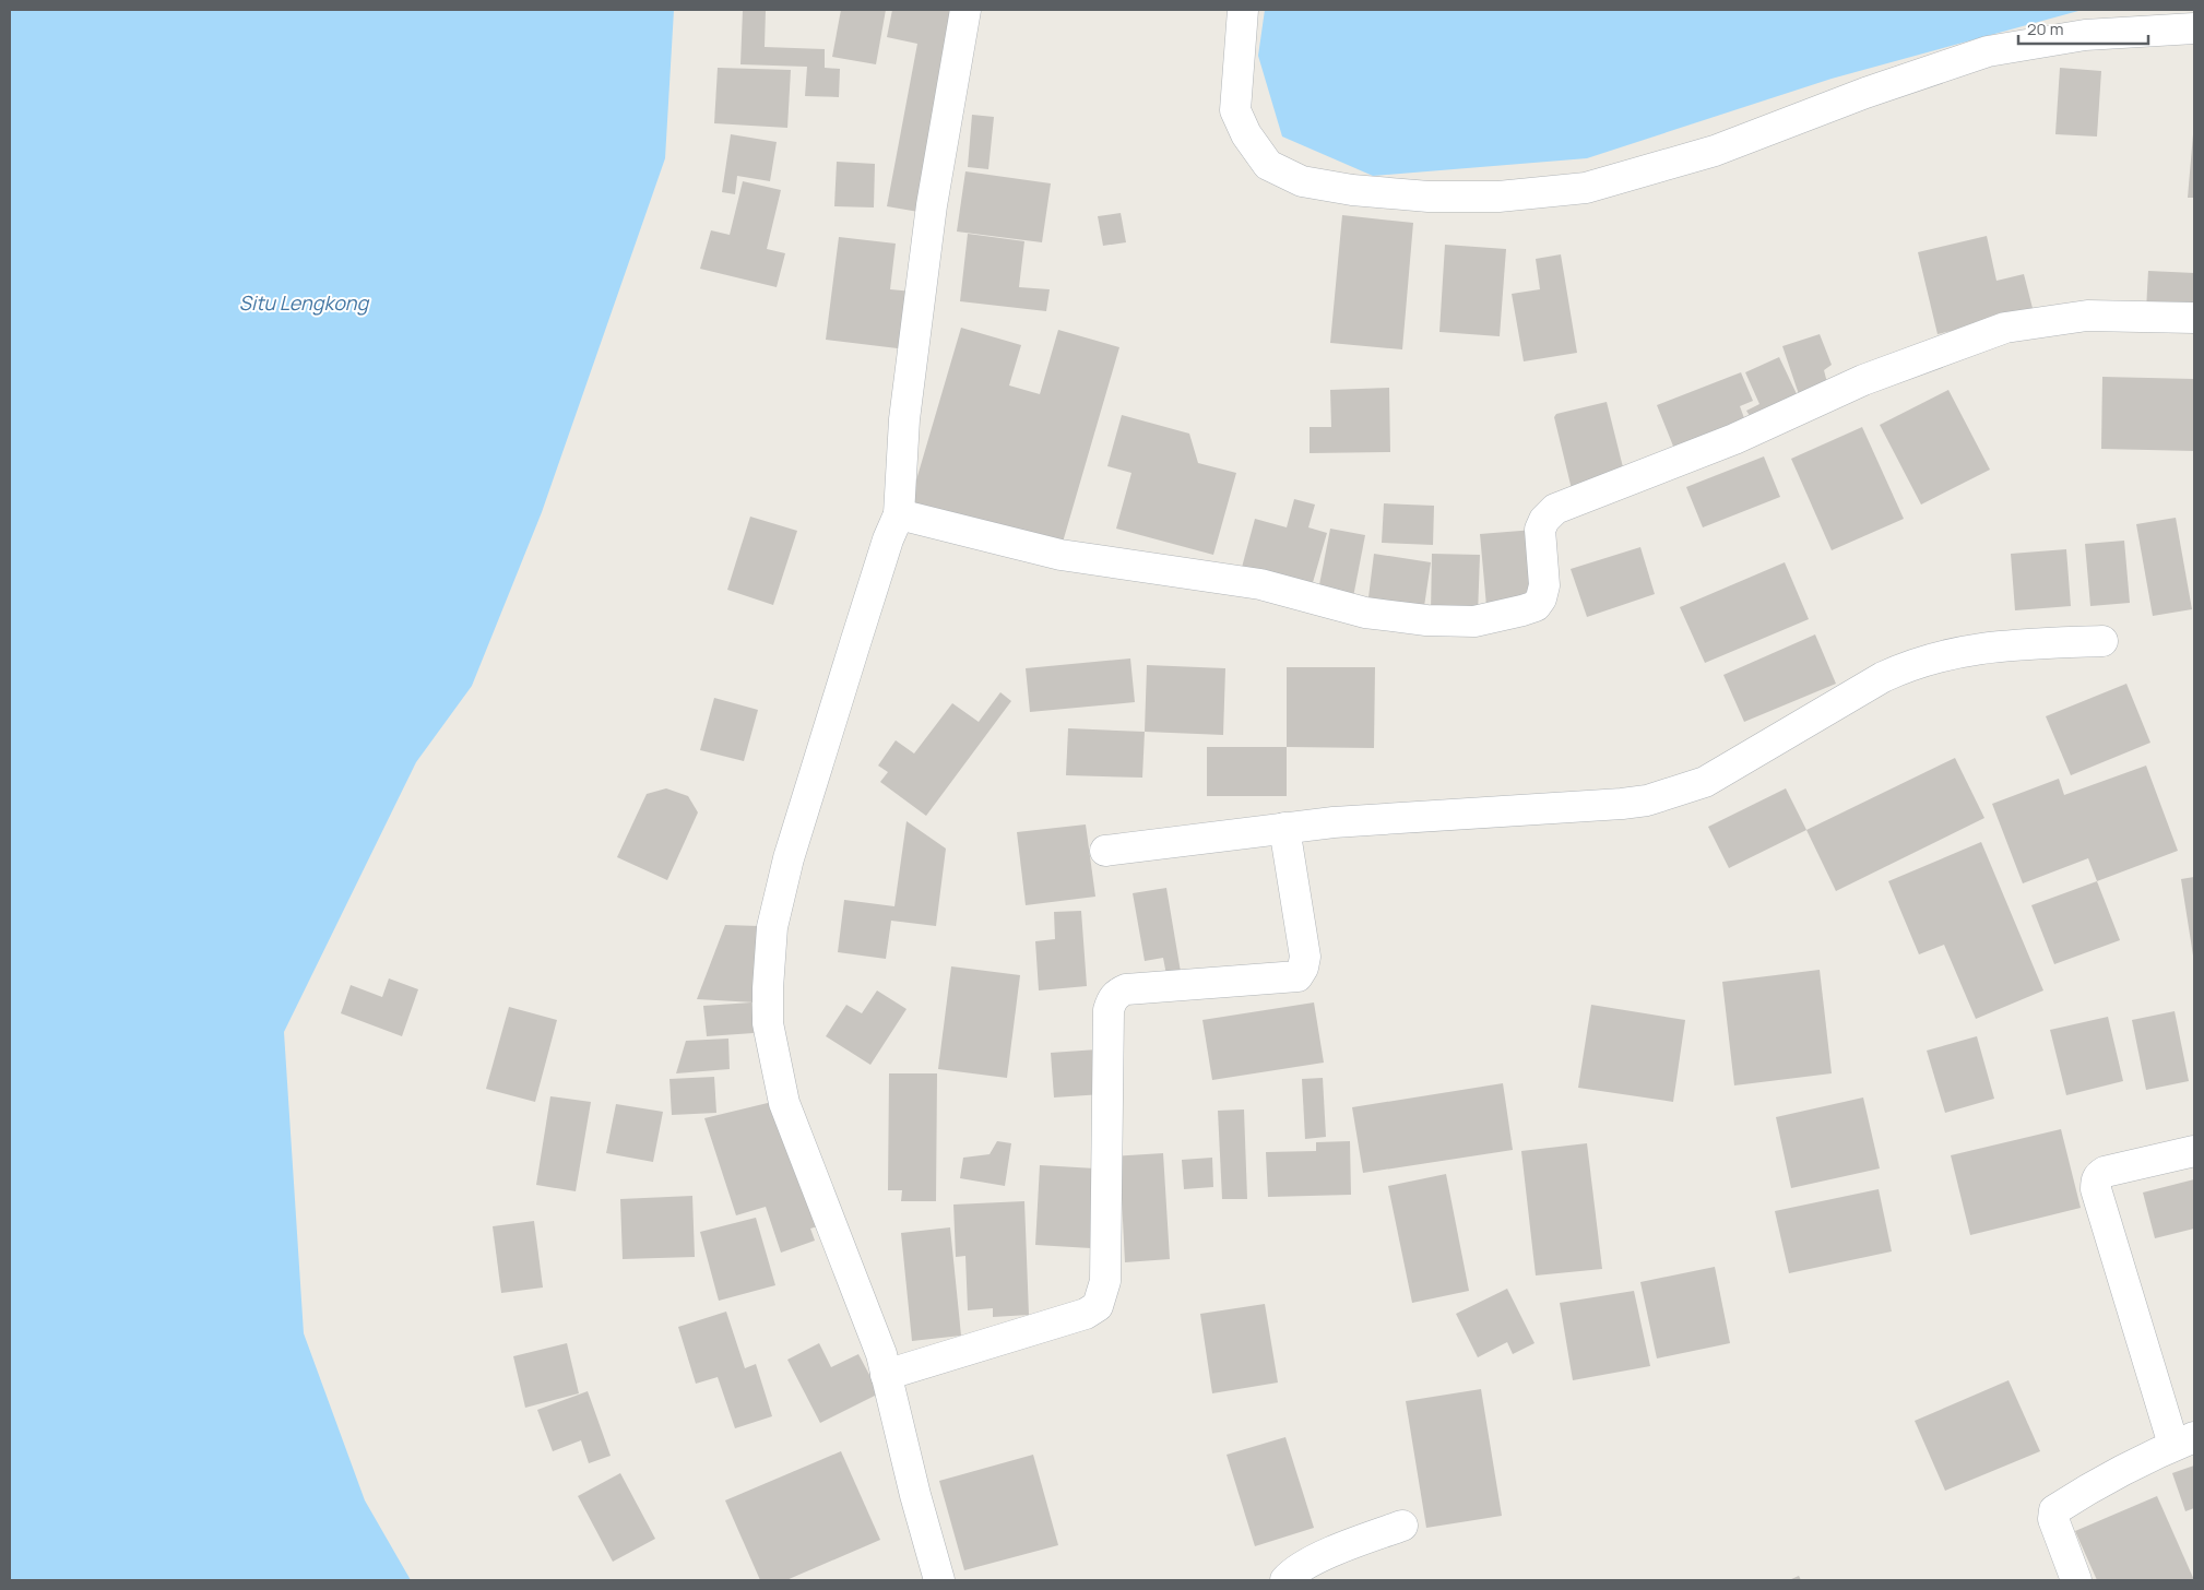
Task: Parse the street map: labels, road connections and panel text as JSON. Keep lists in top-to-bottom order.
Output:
{
  "water": ["Situ Lengkong"],
  "scale_bar": "20 m"
}
